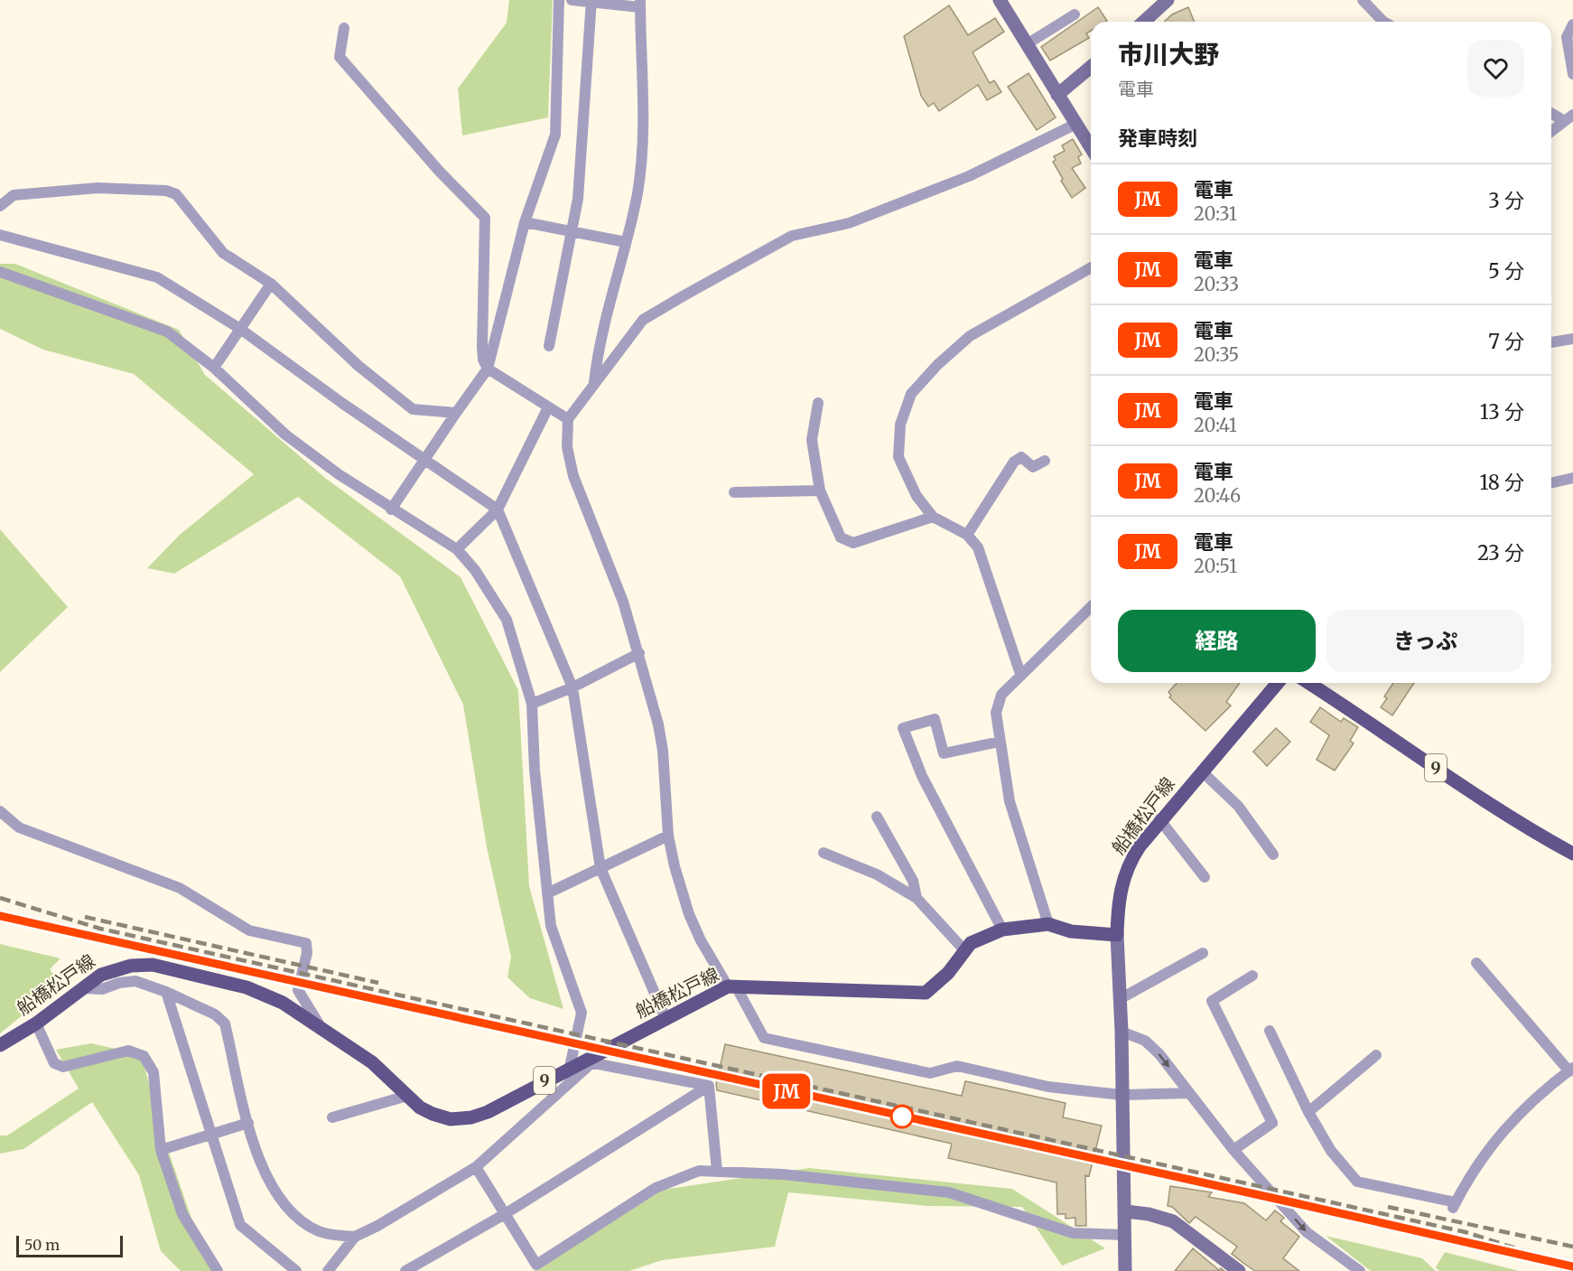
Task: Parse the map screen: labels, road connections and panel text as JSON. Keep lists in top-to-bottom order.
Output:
{
  "streets": {
    "main road": ["9", "船橋松戸線"]
  },
  "scale_bar": "50 m",
  "page": {
    "on_map": "JM",
    "heading": [
      ["市川大野", "電車"],
      "発車時刻"
    ],
    "list": [
      {
        "mark": "JM",
        "name": "電車",
        "note": "20:31",
        "value": "3 分"
      },
      {
        "mark": "JM",
        "name": "電車",
        "note": "20:33",
        "value": "5 分"
      },
      {
        "mark": "JM",
        "name": "電車",
        "note": "20:35",
        "value": "7 分"
      },
      {
        "mark": "JM",
        "name": "電車",
        "note": "20:41",
        "value": "13 分"
      },
      {
        "mark": "JM",
        "name": "電車",
        "note": "20:46",
        "value": "18 分"
      },
      {
        "mark": "JM",
        "name": "電車",
        "note": "20:51",
        "value": "23 分"
      }
    ],
    "buttons": ["経路", "きっぷ"],
    "scale": "50 m"
  }
}
